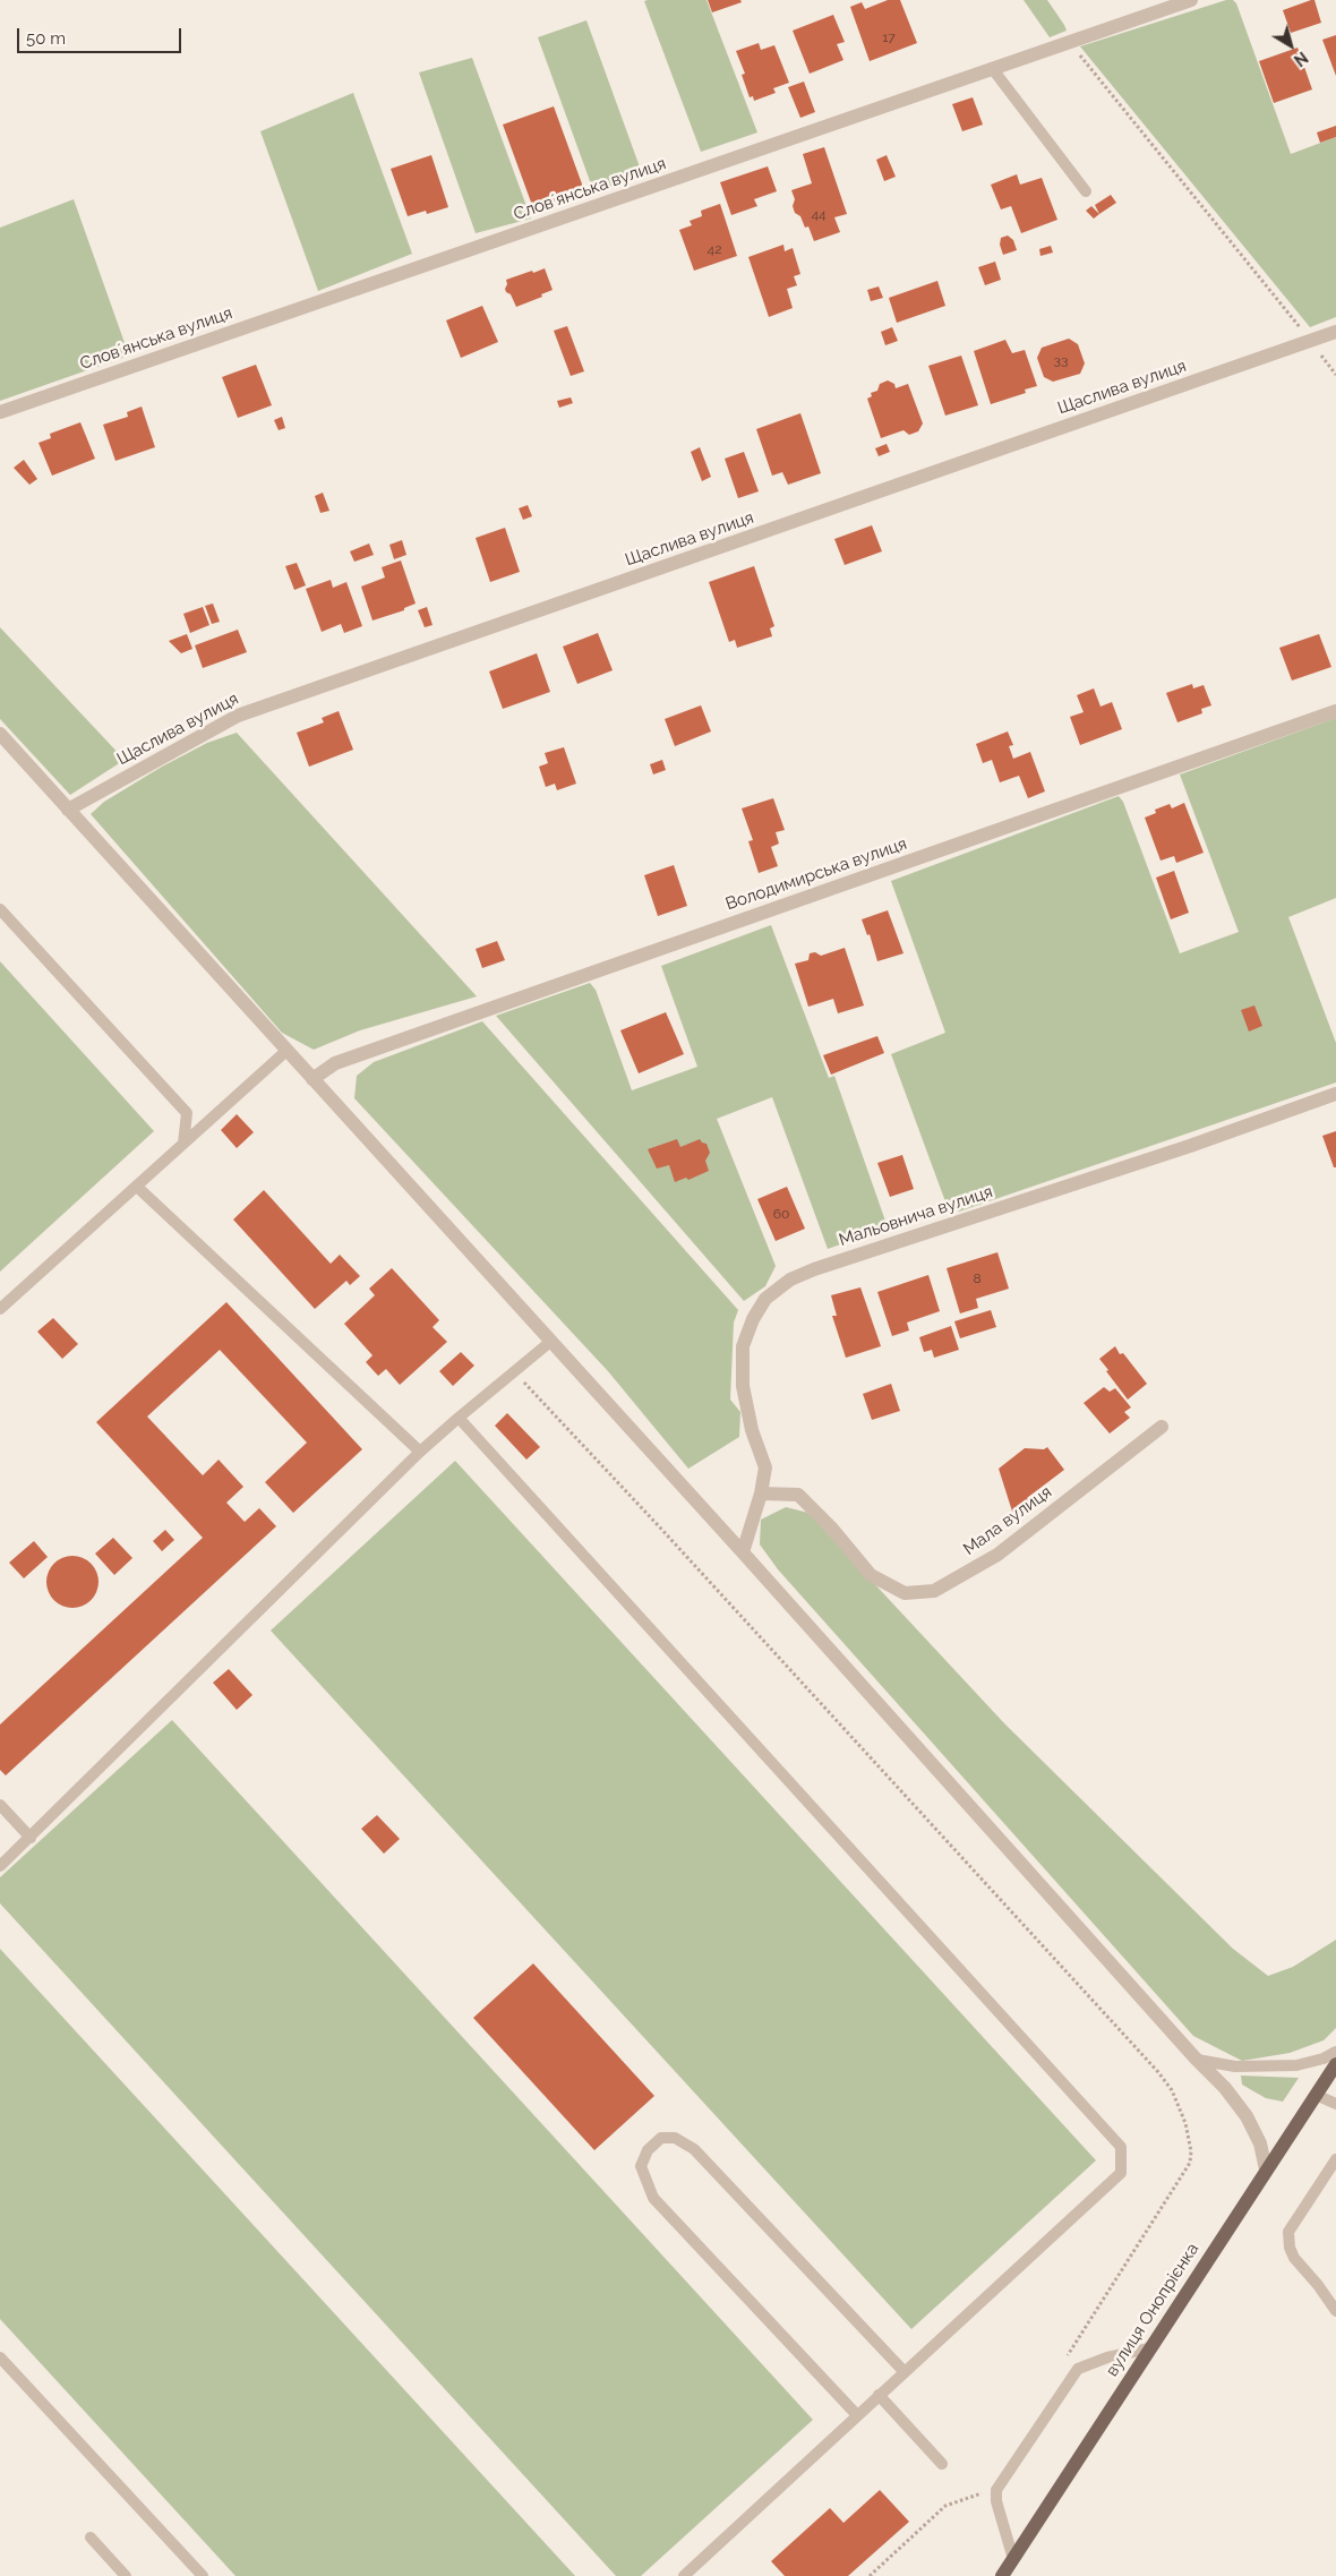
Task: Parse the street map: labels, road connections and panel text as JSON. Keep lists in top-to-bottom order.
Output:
{
  "streets": {
    "main road": ["вулиця Онопрієнка"],
    "street": [
      "Словʼянська вулиця",
      "Щаслива вулиця",
      "Володимирська вулиця",
      "Мальовнича вулиця",
      "Мала вулиця"
    ]
  },
  "crossings": [
    ["Мальовнича вулиця", "Мала вулиця"]
  ],
  "house_numbers": [
    "17",
    "44",
    "42",
    "33",
    "60",
    "8"
  ],
  "scale_bar": "50 m",
  "north": "bottom right"
}
